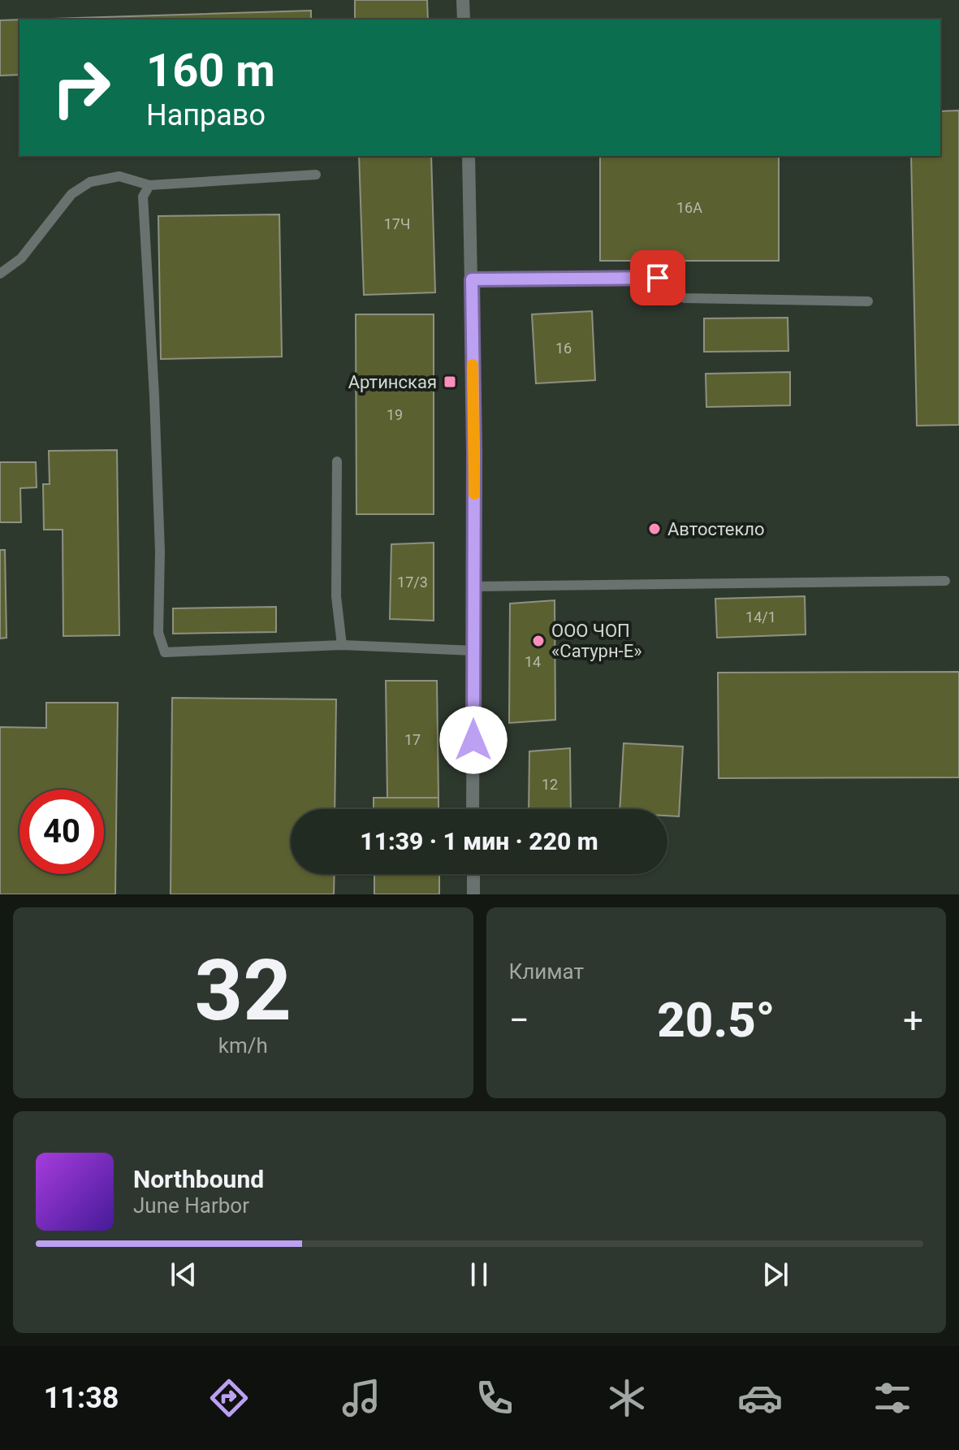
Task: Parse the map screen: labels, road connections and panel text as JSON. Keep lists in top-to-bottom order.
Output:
{
  "places": {
    "transit": ["Артинская"],
    "other": ["Автостекло", "ООО ЧОП «Сатурн-Е»"]
  },
  "house_numbers": [
    "16А",
    "17Ч",
    "16",
    "19",
    "17/3",
    "14/1",
    "14",
    "17",
    "12"
  ],
  "page": {
    "turn": ["160 m", "Направо"],
    "limit": "40",
    "trip": "11:39 · 1 мин · 220 m",
    "tile": [
      ["32", "km/h"],
      "Климат"
    ],
    "heat": ["−", "20.5°", "+"],
    "song": ["Northbound", "June Harbor"],
    "tabs": "11:38"
  }
}
